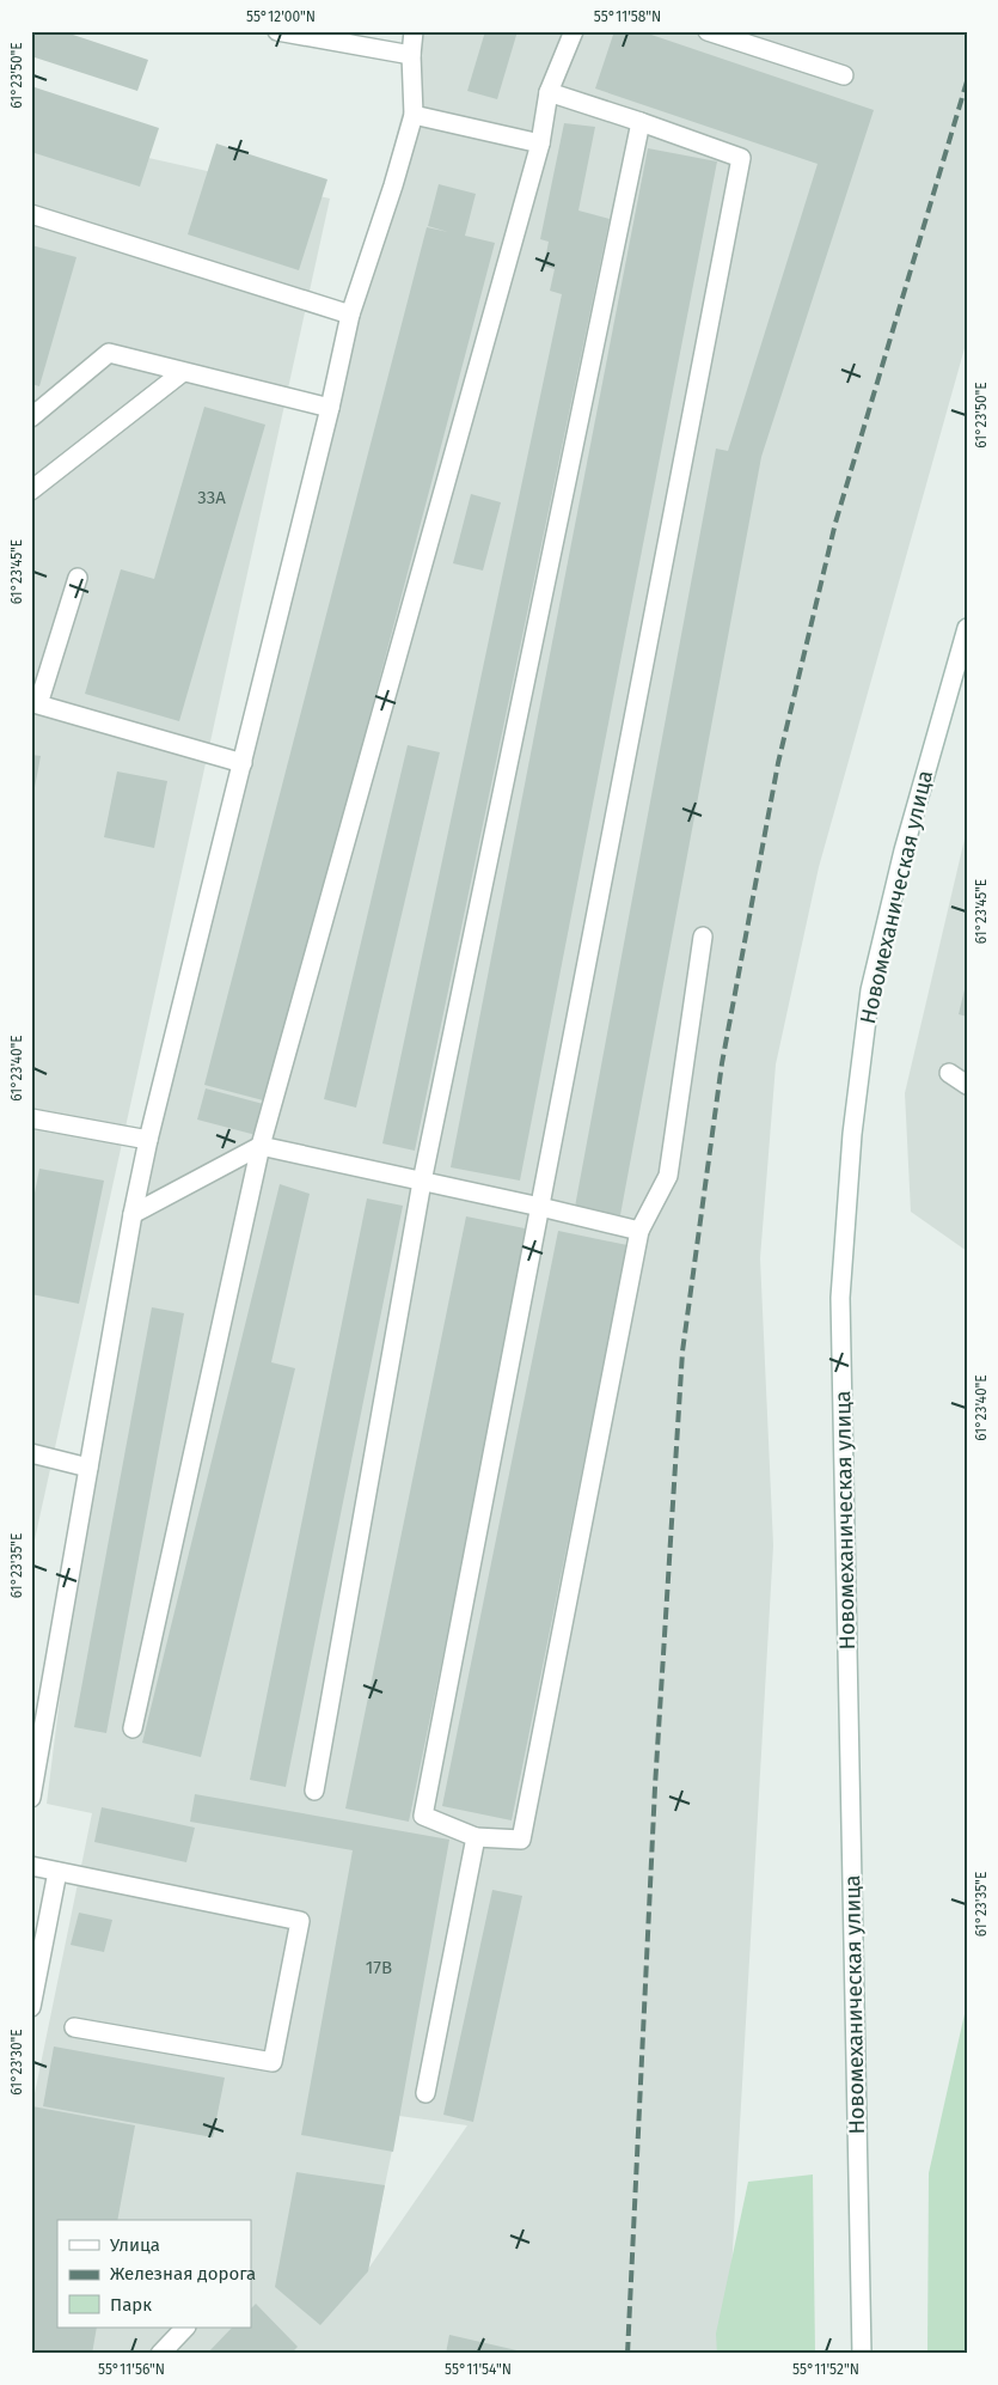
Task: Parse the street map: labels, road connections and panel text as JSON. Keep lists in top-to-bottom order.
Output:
{
  "streets": {
    "main road": ["Новомеханическая улица"]
  },
  "house_numbers": ["33А", "17В"],
  "legend": ["Улица", "Железная дорога", "Парк"],
  "coordinates": [
    "55°12'00\"N",
    "55°11'58\"N",
    "61°23'50\"E",
    "61°23'45\"E",
    "61°23'40\"E",
    "61°23'35\"E",
    "61°23'30\"E",
    "55°11'56\"N",
    "55°11'54\"N",
    "55°11'52\"N"
  ]
}
